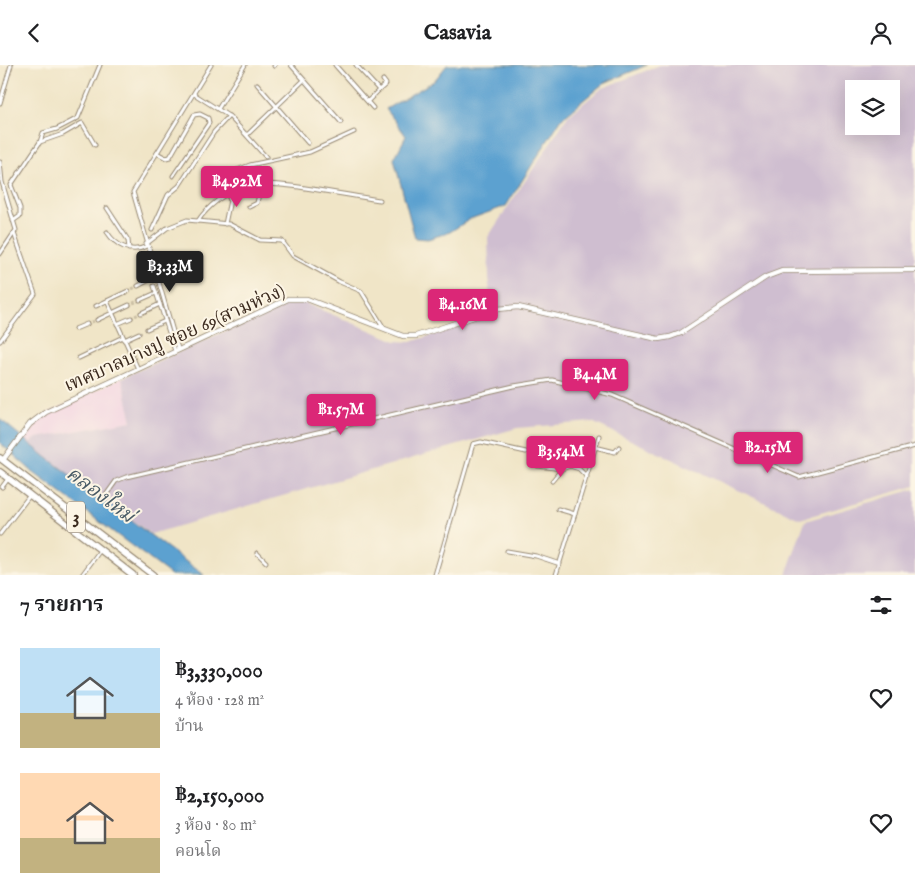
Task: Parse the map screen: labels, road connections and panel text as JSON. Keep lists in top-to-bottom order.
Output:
{
  "streets": {
    "highway": ["3"],
    "street": ["เทศบาลบางปู ซอย 69(สามห่วง)"]
  },
  "crossings": [
    ["เทศบาลบางปู ซอย 69(สามห่วง)", "3"]
  ],
  "water": ["คลองใหม่"],
  "page": {
    "header": "Casavia",
    "price": [
      "฿4.92M",
      "฿3.33M",
      "฿4.16M",
      "฿4.4M",
      "฿1.57M",
      "฿2.15M",
      "฿3.54M"
    ],
    "heading": "7 รายการ",
    "list": [
      {
        "name": "฿3,330,000",
        "note": "4 ห้อง · 128 m² · บ้าน"
      },
      {
        "name": "฿2,150,000",
        "note": "3 ห้อง · 80 m² · คอนโด"
      }
    ]
  }
}
